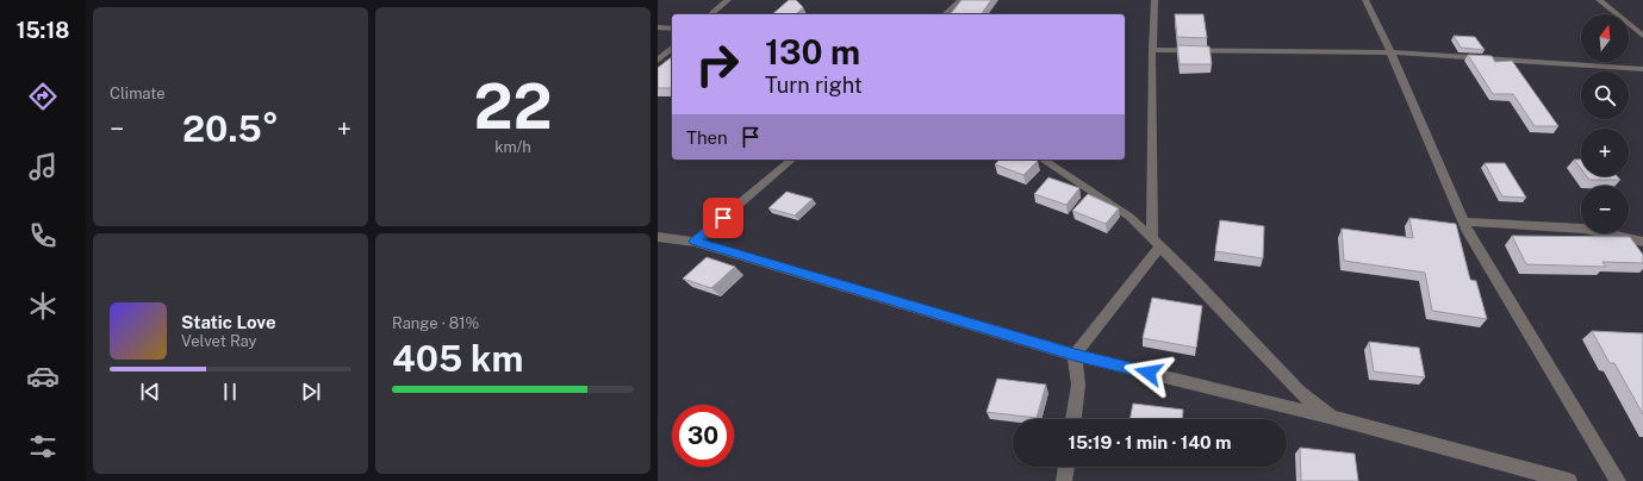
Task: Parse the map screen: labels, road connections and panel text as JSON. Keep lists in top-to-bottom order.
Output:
{
  "north": "top",
  "page": {
    "tabs": "15:18",
    "tile": [
      "Climate",
      ["22", "km/h"],
      ["Range · 81%", "405 km"]
    ],
    "map_buttons": ["+", "−"],
    "turn": ["130 m", "Turn right"],
    "heat": ["−", "20.5°", "+"],
    "then": "Then",
    "song": ["Static Love", "Velvet Ray"],
    "limit": "30",
    "trip": "15:19 · 1 min · 140 m"
  }
}
